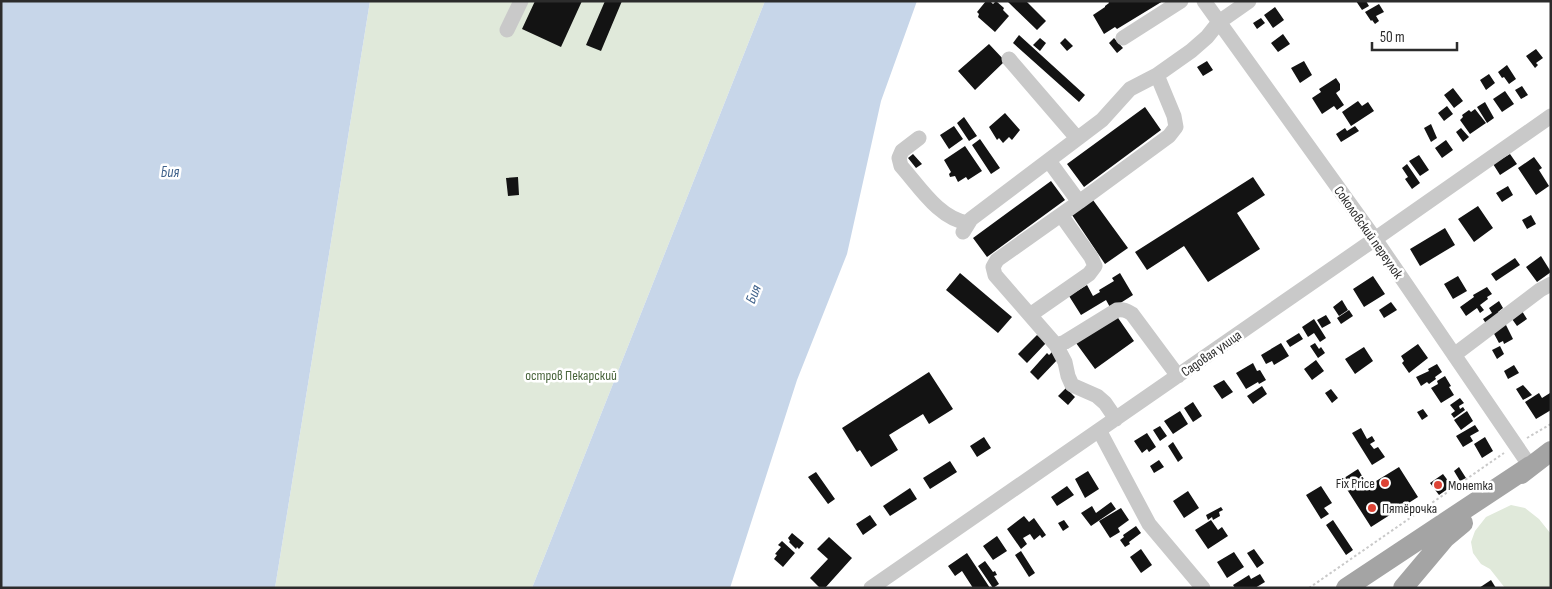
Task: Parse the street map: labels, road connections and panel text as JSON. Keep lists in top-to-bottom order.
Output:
{
  "streets": {
    "street": ["Соколовский переулок", "Садовая улица"]
  },
  "crossings": [
    ["Соколовский переулок", "Садовая улица"]
  ],
  "water": ["Бия"],
  "parks": ["остров Пекарский"],
  "places": ["Fix Price", "Монетка", "Пятёрочка"],
  "scale_bar": "50 m"
}
